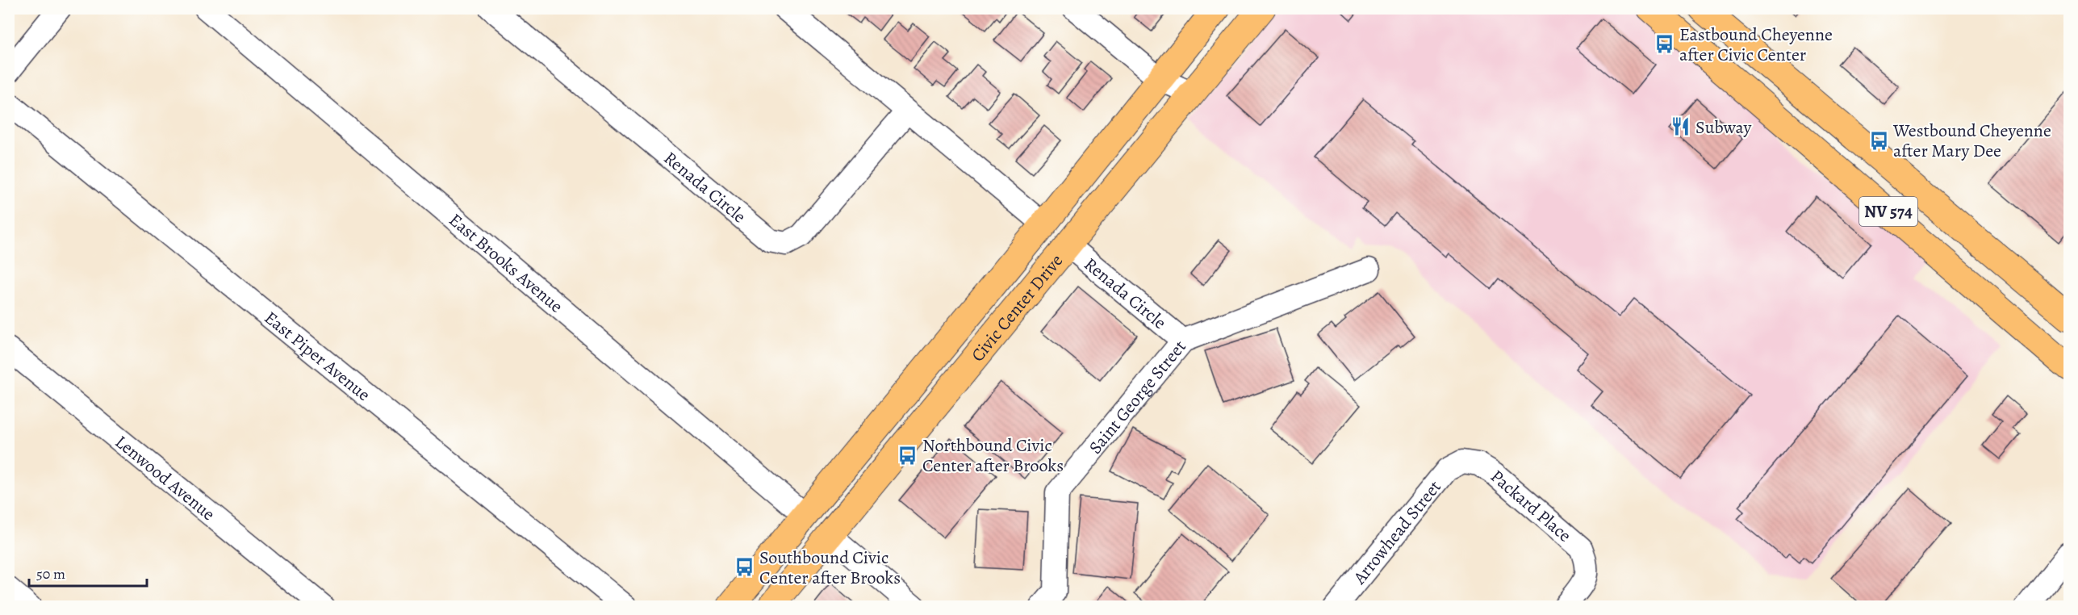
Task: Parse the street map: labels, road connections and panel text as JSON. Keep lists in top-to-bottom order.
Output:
{
  "streets": {
    "main road": ["NV 574", "Civic Center Drive"],
    "street": [
      "Renada Circle",
      "East Brooks Avenue",
      "East Piper Avenue",
      "Saint George Street",
      "Lenwood Avenue",
      "Packard Place",
      "Arrowhead Street"
    ]
  },
  "crossings": [
    ["Renada Circle", "Civic Center Drive"],
    ["Renada Circle", "Saint George Street"],
    ["East Brooks Avenue", "Civic Center Drive"],
    ["Packard Place", "Arrowhead Street"]
  ],
  "places": {
    "bus stop": [
      "Eastbound Cheyenne after Civic Center",
      "Westbound Cheyenne after Mary Dee",
      "Northbound Civic Center after Brooks",
      "Southbound Civic Center after Brooks"
    ],
    "restaurant": ["Subway"]
  },
  "scale_bar": "50 m"
}
